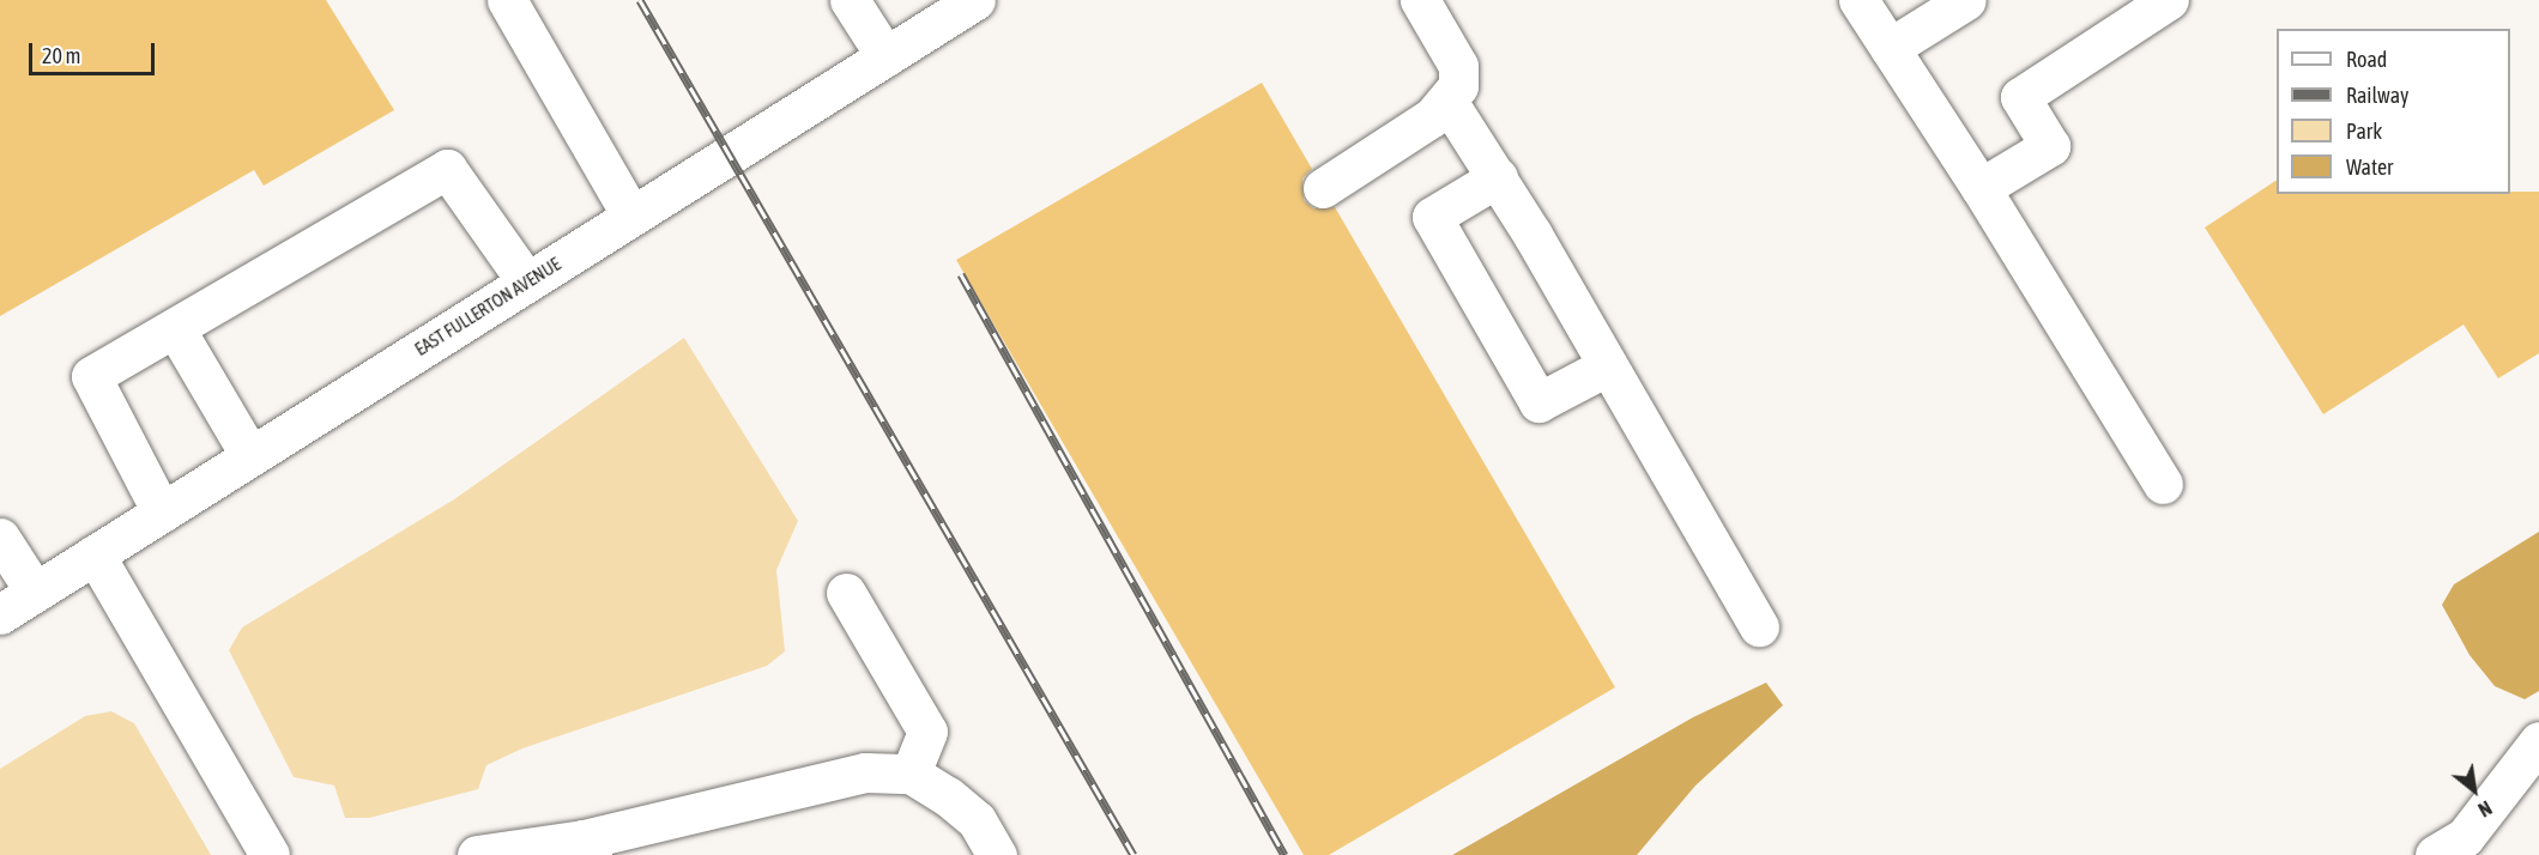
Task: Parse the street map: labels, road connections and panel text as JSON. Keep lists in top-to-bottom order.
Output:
{
  "streets": {
    "street": ["EAST FULLERTON AVENUE"]
  },
  "legend": [
    "Road",
    "Railway",
    "Park",
    "Water"
  ],
  "scale_bar": "20 m",
  "north": "bottom right"
}
